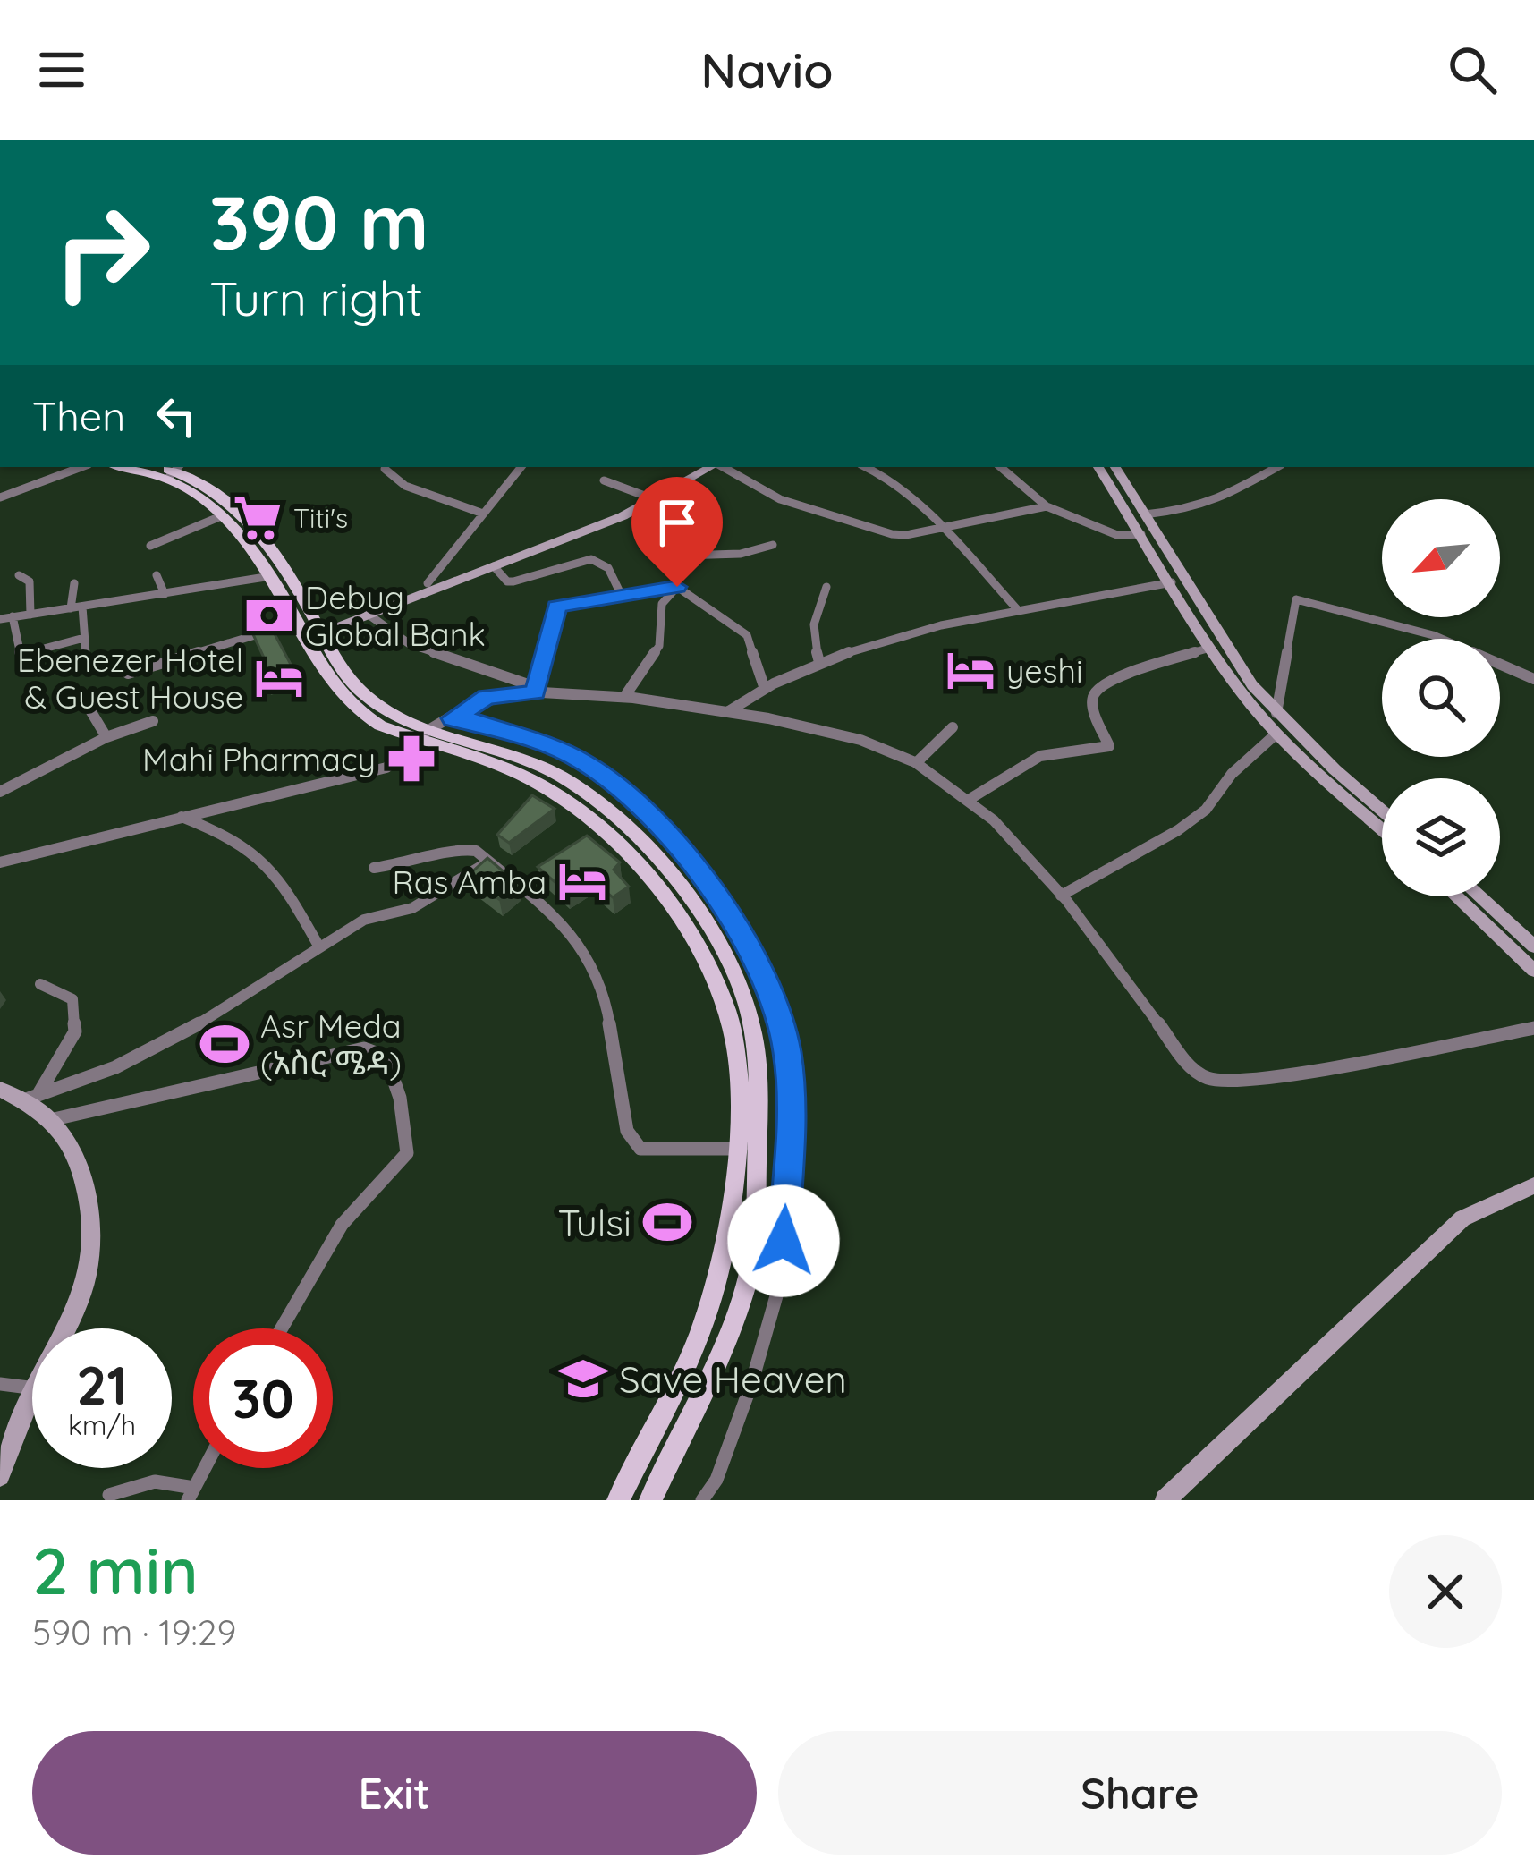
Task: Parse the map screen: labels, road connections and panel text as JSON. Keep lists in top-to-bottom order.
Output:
{
  "places": {
    "supermarket": ["Titi's"],
    "bank": ["Debug Global Bank"],
    "hotel": ["yeshi", "Ebenezer Hotel & Guest House", "Ras Amba"],
    "pharmacy": ["Mahi Pharmacy"],
    "sports": ["Asr Meda (አስር ሜዳ)", "Tulsi"],
    "school or university": ["Save Heaven"]
  },
  "north": "bottom left",
  "page": {
    "header": "Navio",
    "turn": ["390 m", "Turn right"],
    "then": "Then",
    "speed": "21 km/h",
    "limit": "30",
    "heading": ["2 min", "590 m · 19:29"],
    "buttons": ["Exit", "Share"]
  }
}
